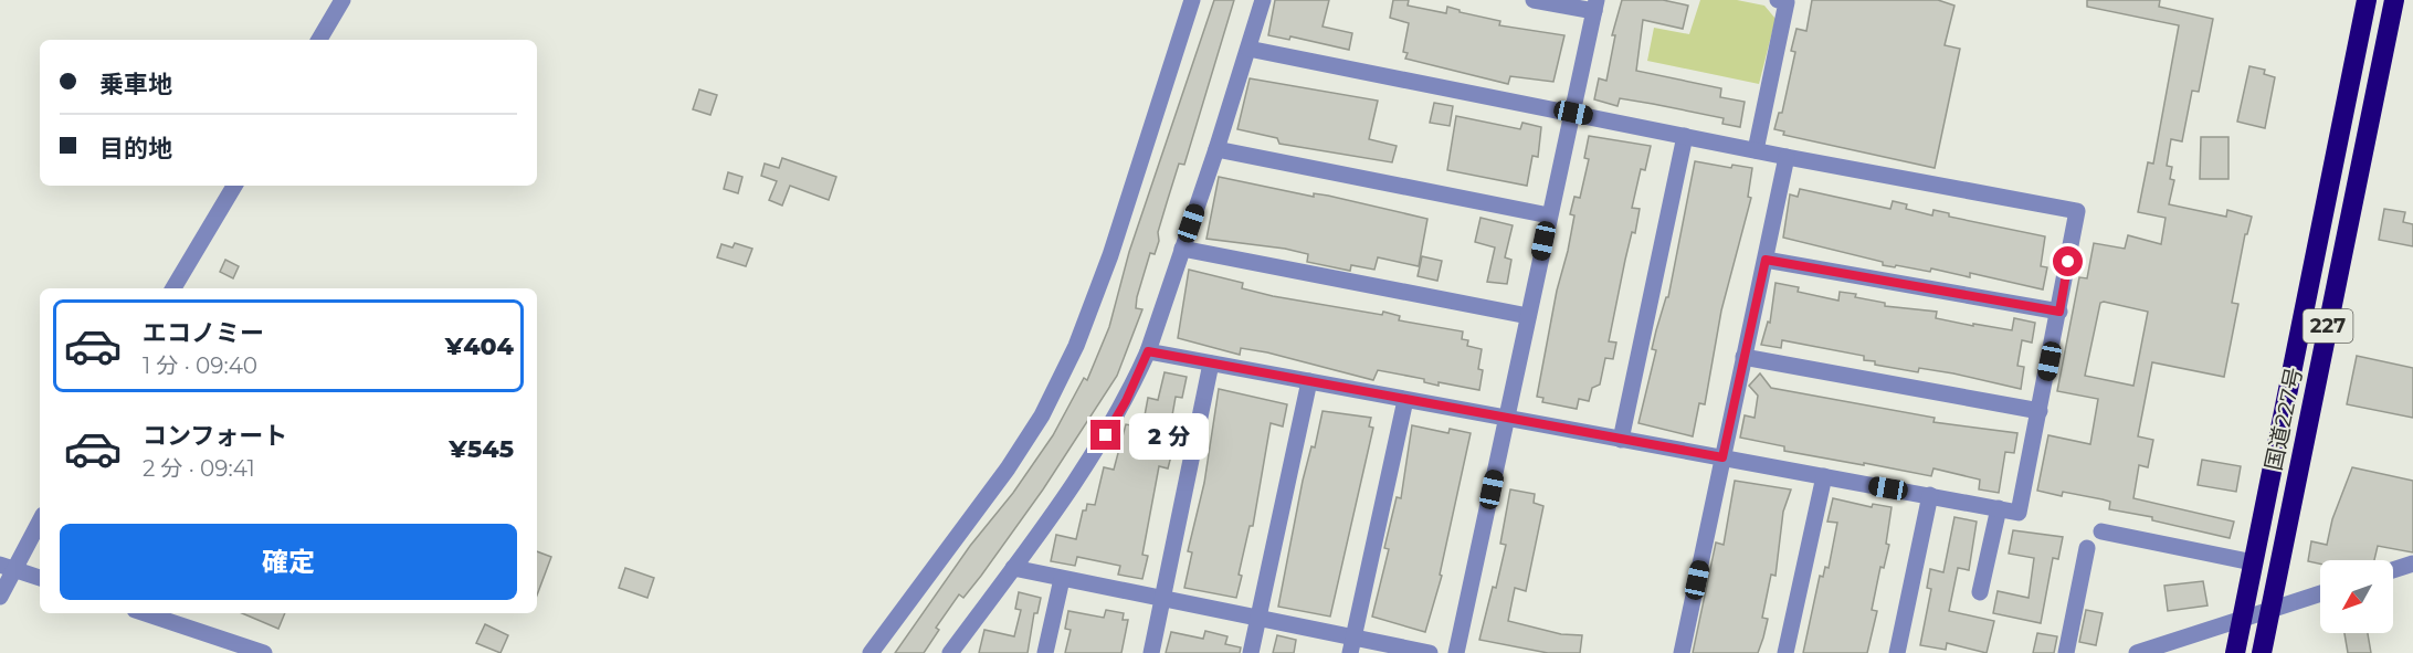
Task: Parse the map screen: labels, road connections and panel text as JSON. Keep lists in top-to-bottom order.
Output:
{
  "streets": {
    "highway": ["227", "国道227号"]
  },
  "north": "bottom left",
  "page": {
    "banner": ["乗車地", "目的地"],
    "list": [
      {
        "name": "エコノミー",
        "note": "1 分 · 09:40",
        "value": "¥404"
      },
      {
        "name": "コンフォート",
        "note": "2 分 · 09:41",
        "value": "¥545"
      }
    ],
    "bubble": "2 分",
    "buttons": "確定"
  }
}
